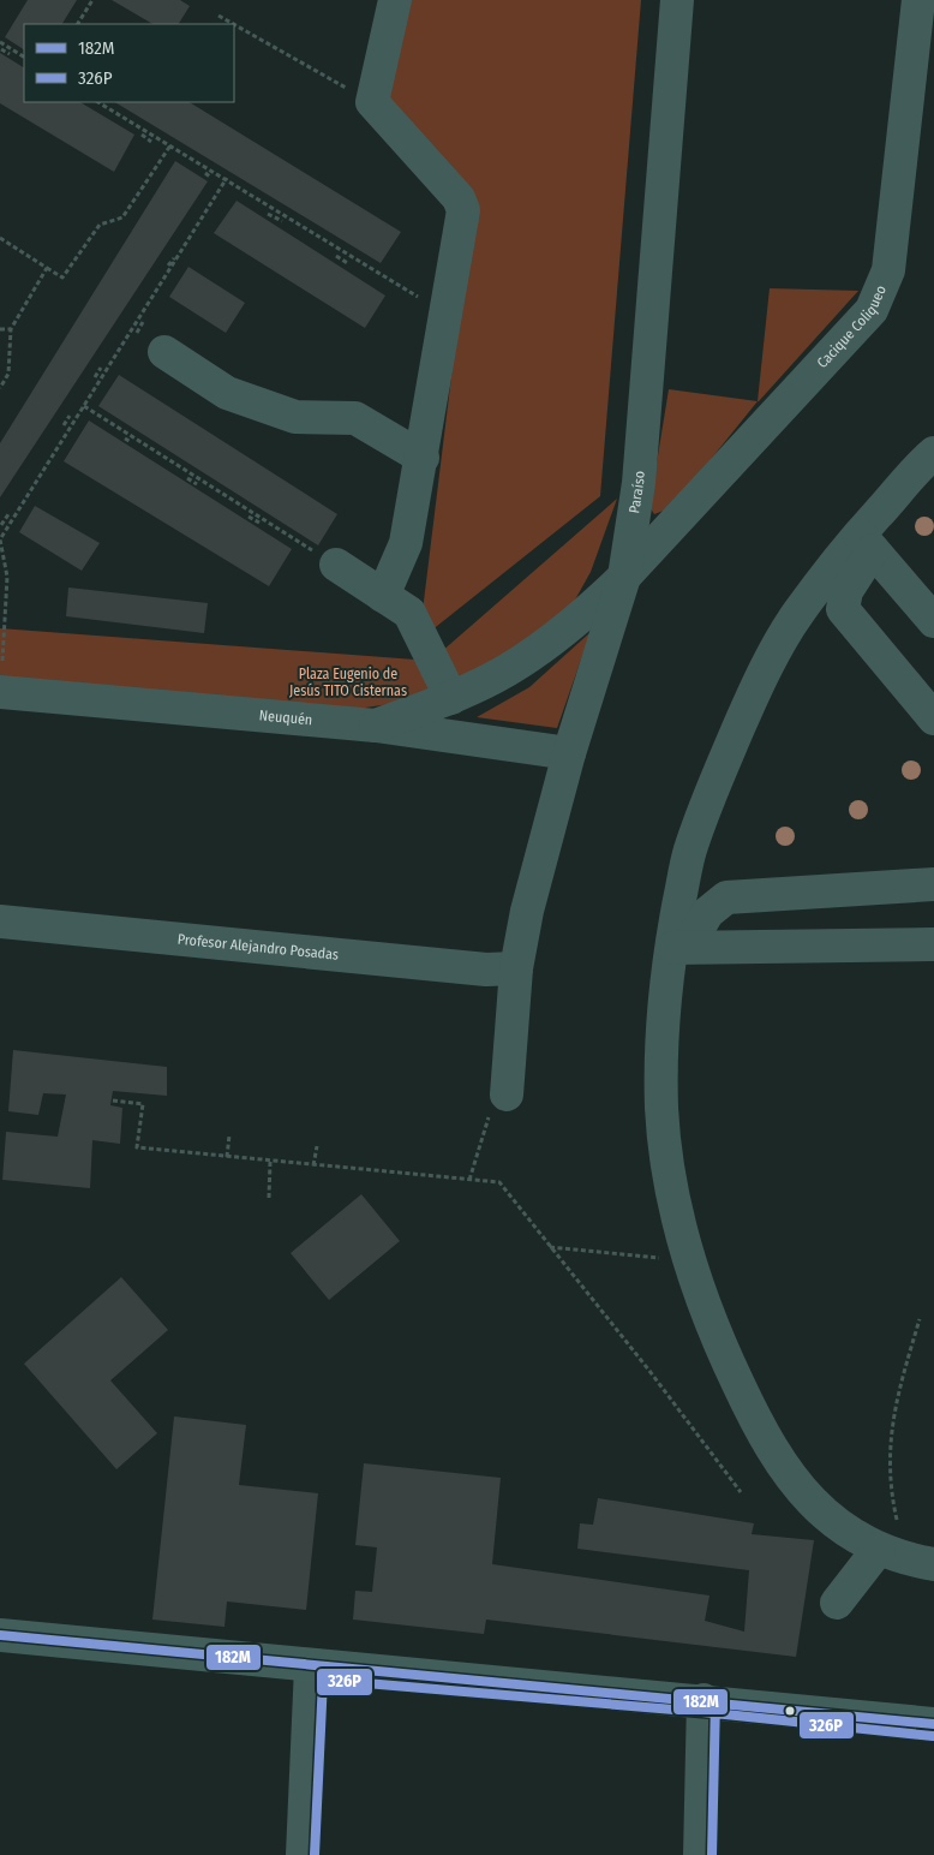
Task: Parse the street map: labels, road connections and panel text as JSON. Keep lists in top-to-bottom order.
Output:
{
  "streets": {
    "street": [
      "Cacique Coliqueo",
      "Paraíso",
      "Neuquén",
      "Profesor Alejandro Posadas"
    ]
  },
  "crossings": [
    ["Cacique Coliqueo", "Paraíso"],
    ["Cacique Coliqueo", "Neuquén"],
    ["Paraíso", "Neuquén"],
    ["Paraíso", "Profesor Alejandro Posadas"]
  ],
  "parks": ["Plaza Eugenio de Jesús TITO Cisternas"],
  "lines": ["transit line 182M", "transit line 326P"],
  "legend": ["182M", "326P"]
}
